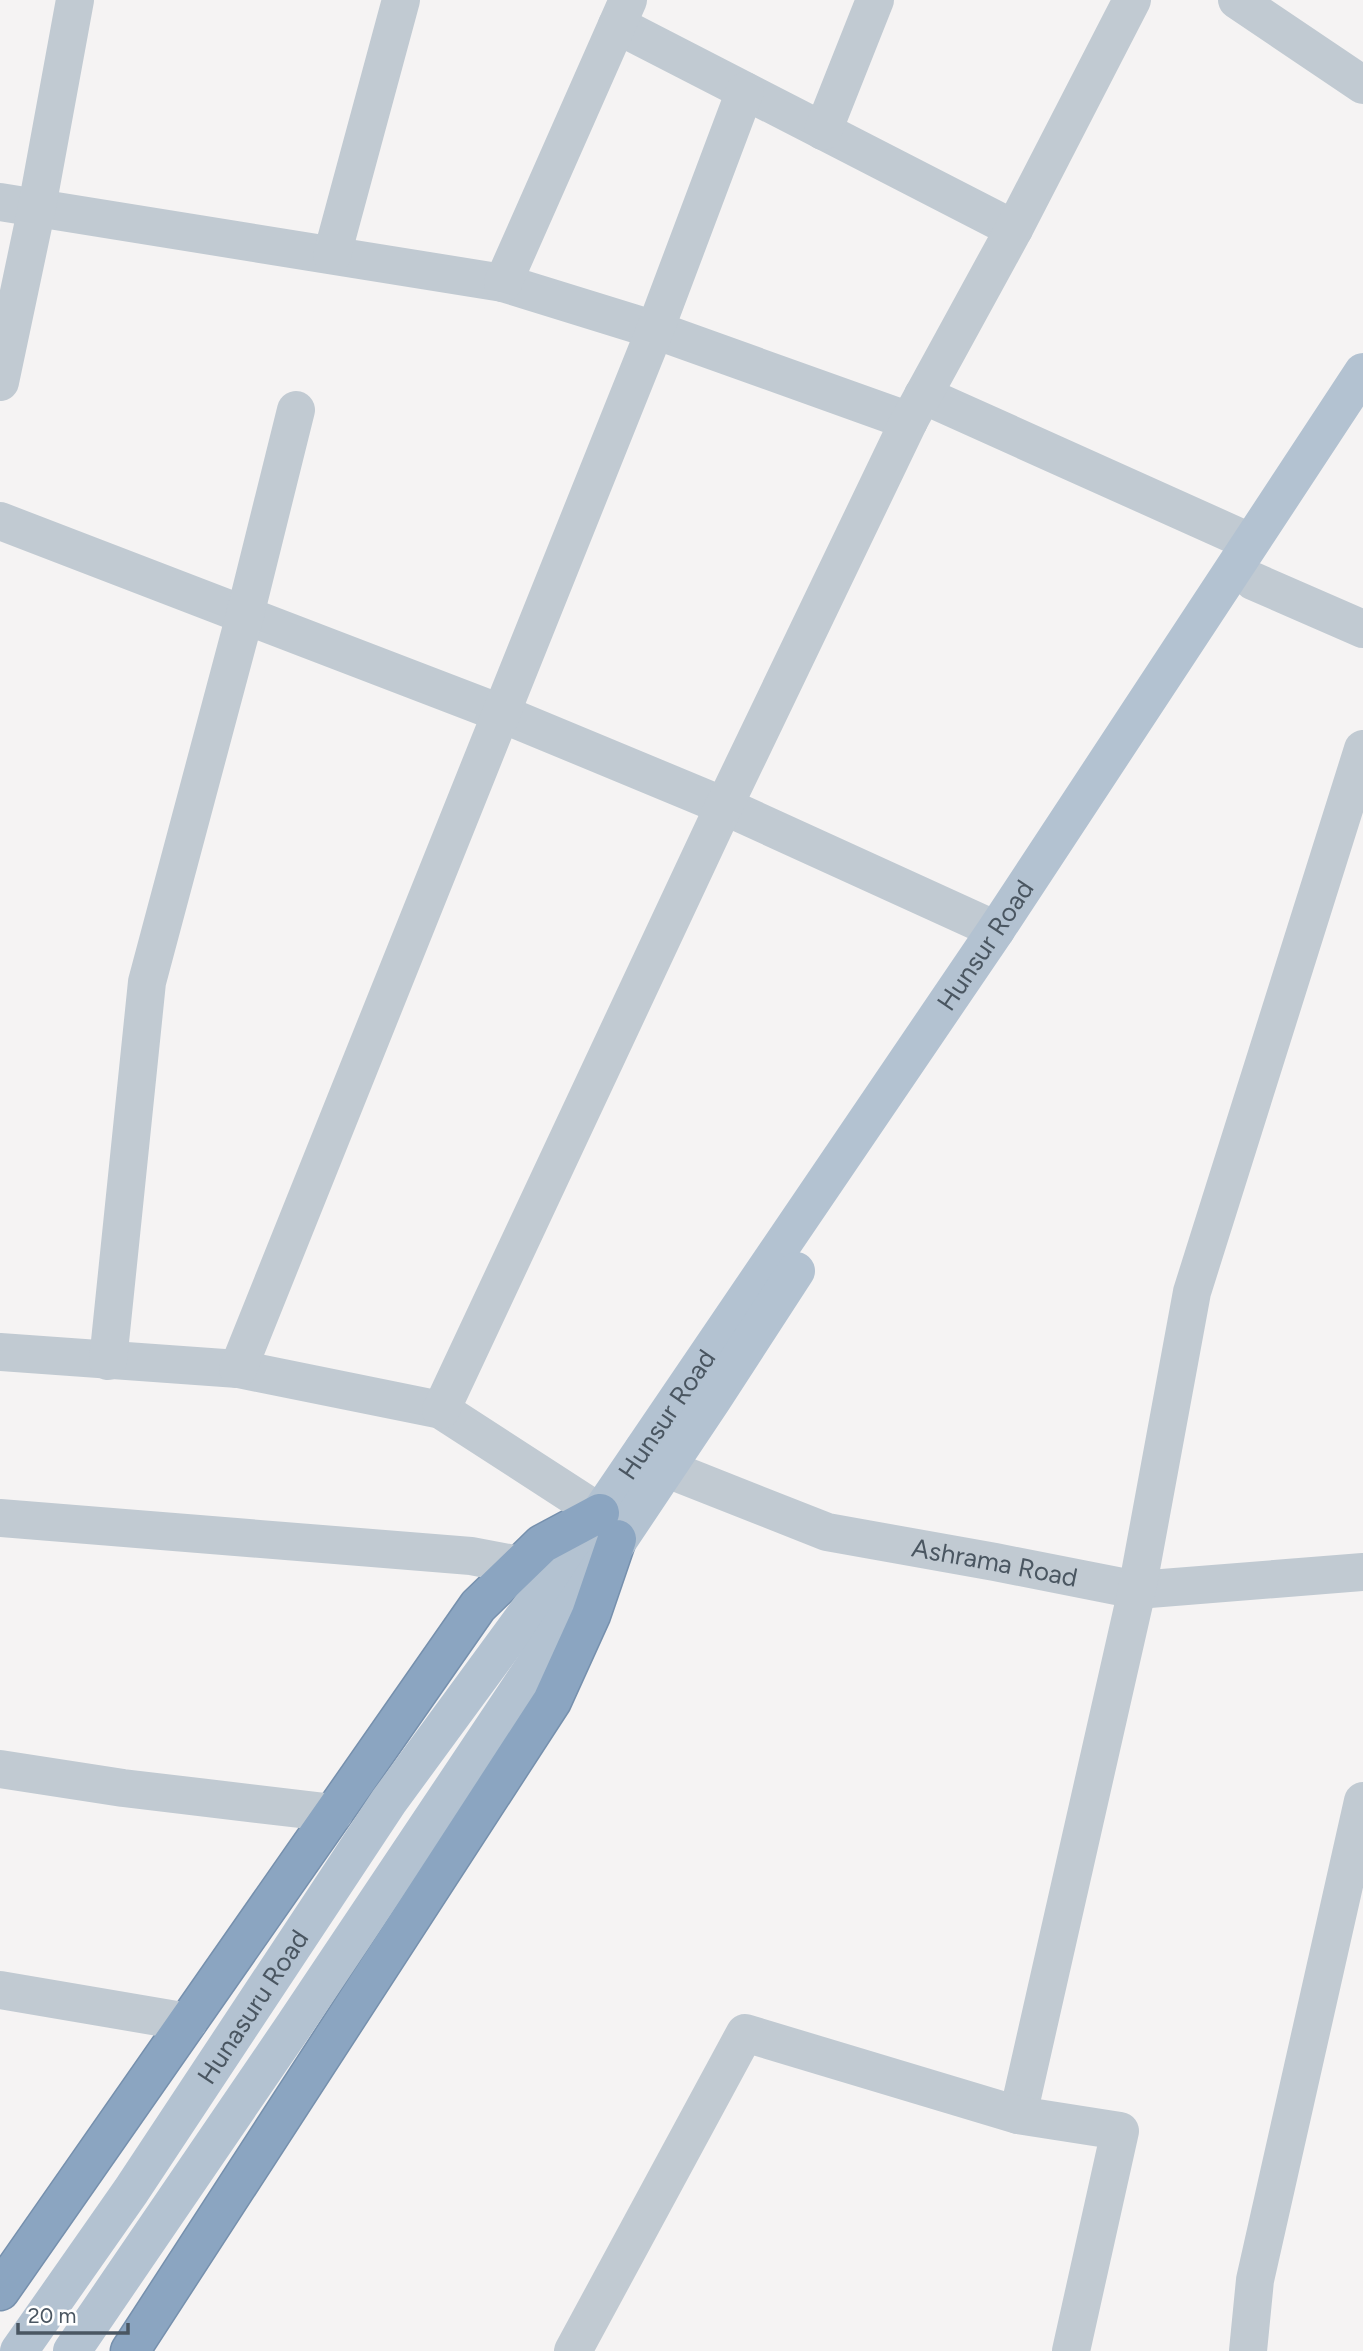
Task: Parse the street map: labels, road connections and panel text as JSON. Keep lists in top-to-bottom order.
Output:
{
  "streets": {
    "main road": ["Hunsur Road", "Hunasuru Road"],
    "street": ["Ashrama Road"]
  },
  "crossings": [
    ["Hunsur Road", "Ashrama Road"]
  ],
  "scale_bar": "20 m"
}
